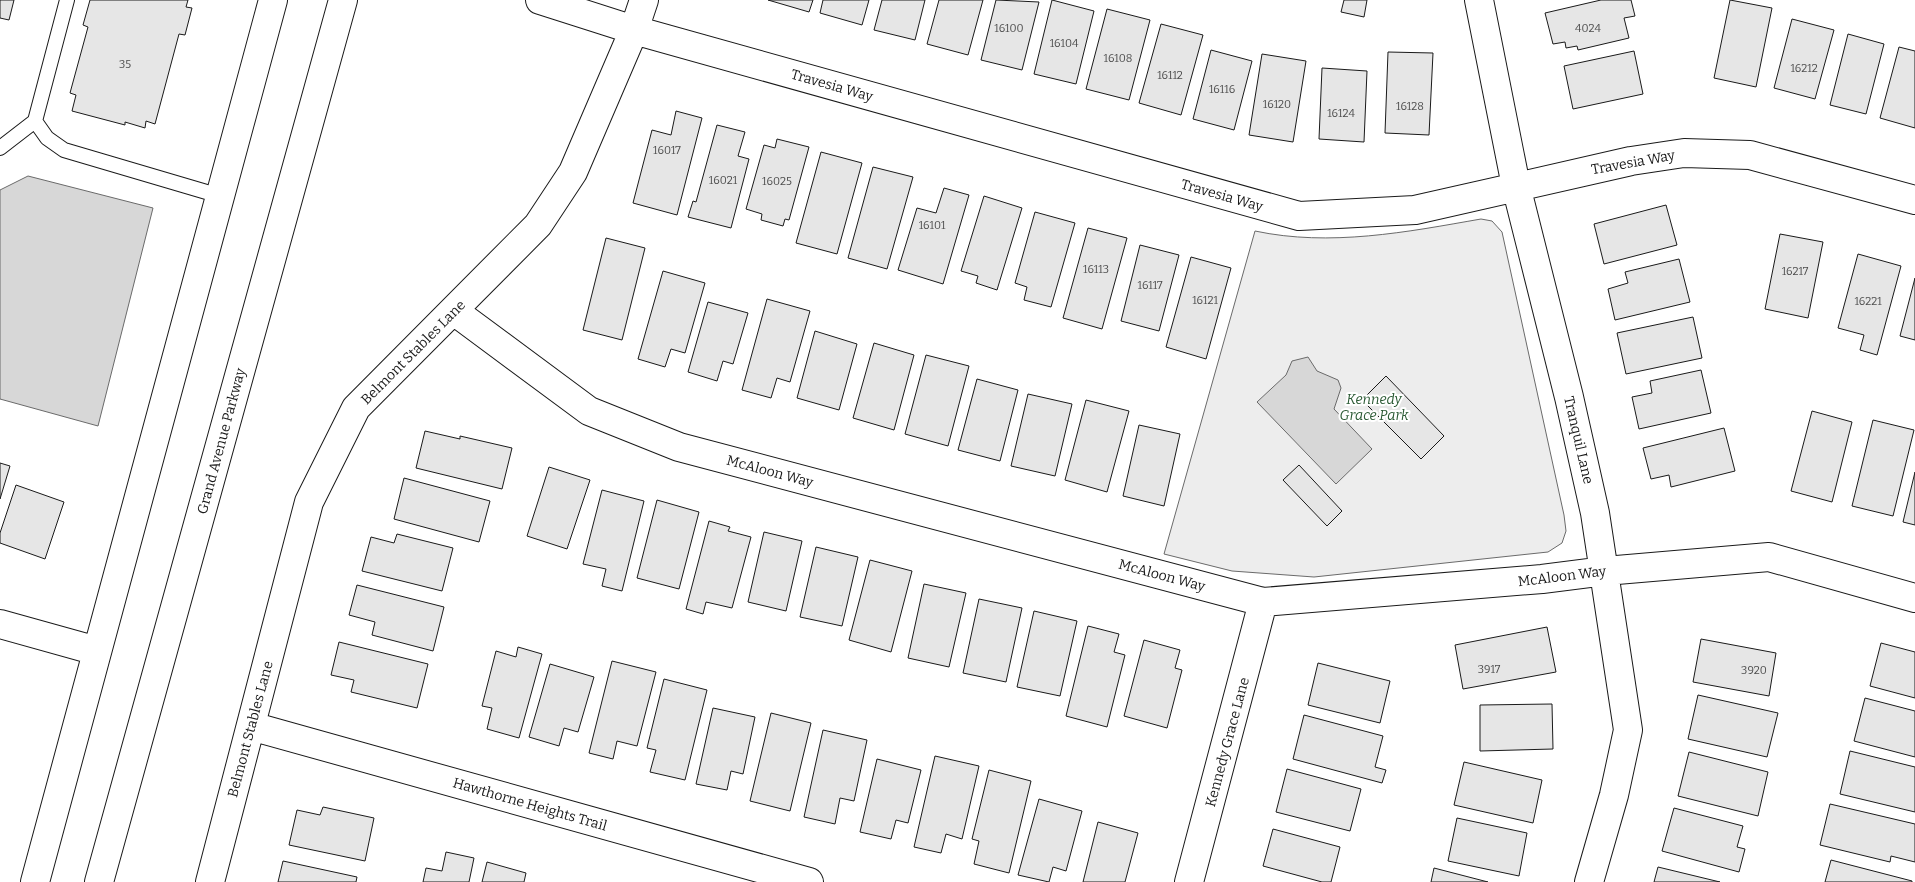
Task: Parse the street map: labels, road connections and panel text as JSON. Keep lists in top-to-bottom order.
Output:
{
  "streets": {
    "street": [
      "Travesia Way",
      "Belmont Stables Lane",
      "Tranquil Lane",
      "Grand Avenue Parkway",
      "McAloon Way",
      "Kennedy Grace Lane",
      "Hawthorne Heights Trail"
    ]
  },
  "crossings": [
    ["Travesia Way", "Belmont Stables Lane"],
    ["Travesia Way", "Tranquil Lane"],
    ["Belmont Stables Lane", "McAloon Way"],
    ["Belmont Stables Lane", "Hawthorne Heights Trail"],
    ["Tranquil Lane", "McAloon Way"],
    ["McAloon Way", "Kennedy Grace Lane"]
  ],
  "parks": ["Kennedy Grace Park"],
  "house_numbers": [
    "16100",
    "4024",
    "16104",
    "16108",
    "35",
    "16212",
    "16112",
    "16116",
    "16120",
    "16128",
    "16124",
    "16017",
    "16021",
    "16025",
    "16101",
    "16113",
    "16217",
    "16117",
    "16121",
    "16221",
    "3917",
    "3920"
  ]
}
